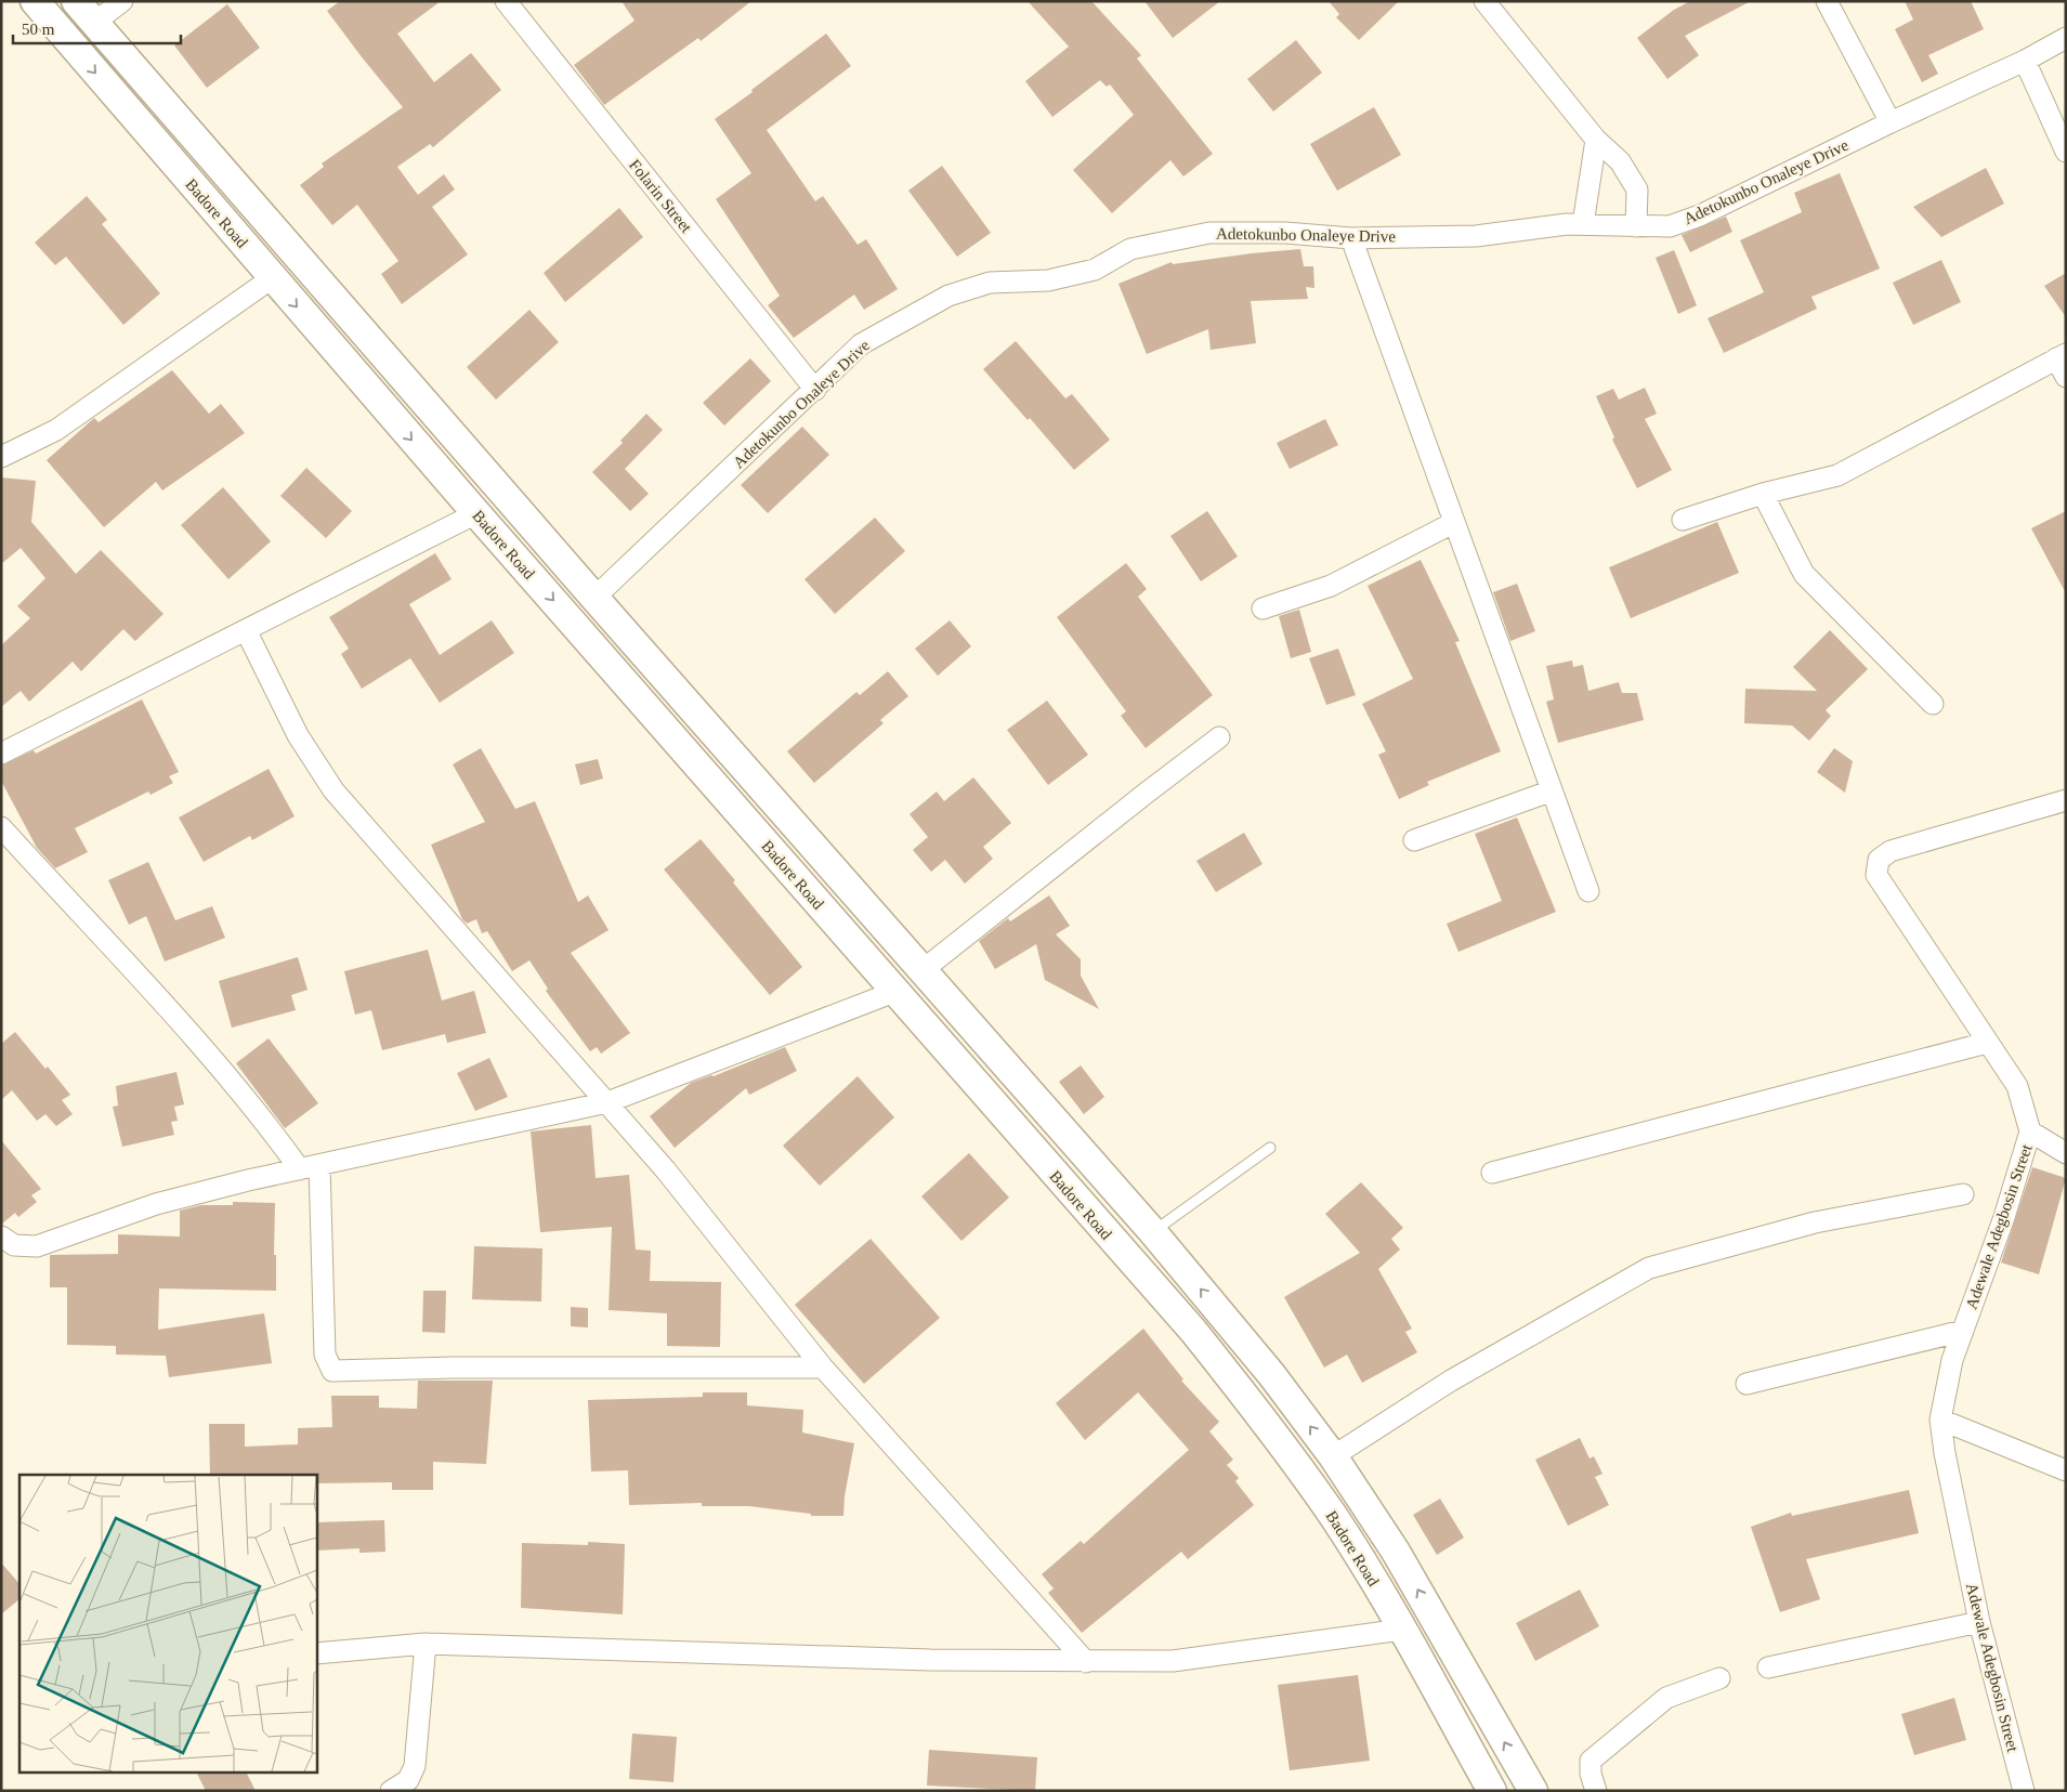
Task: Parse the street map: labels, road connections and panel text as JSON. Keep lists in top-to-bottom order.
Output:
{
  "streets": {
    "main road": ["Badore Road"],
    "street": ["Adetokunbo Onaleye Drive", "Folarin Street", "Adewale Adegbosin Street"]
  },
  "crossings": [
    ["Adetokunbo Onaleye Drive", "Folarin Street"],
    ["Adetokunbo Onaleye Drive", "Badore Road"]
  ],
  "scale_bar": "50 m"
}
